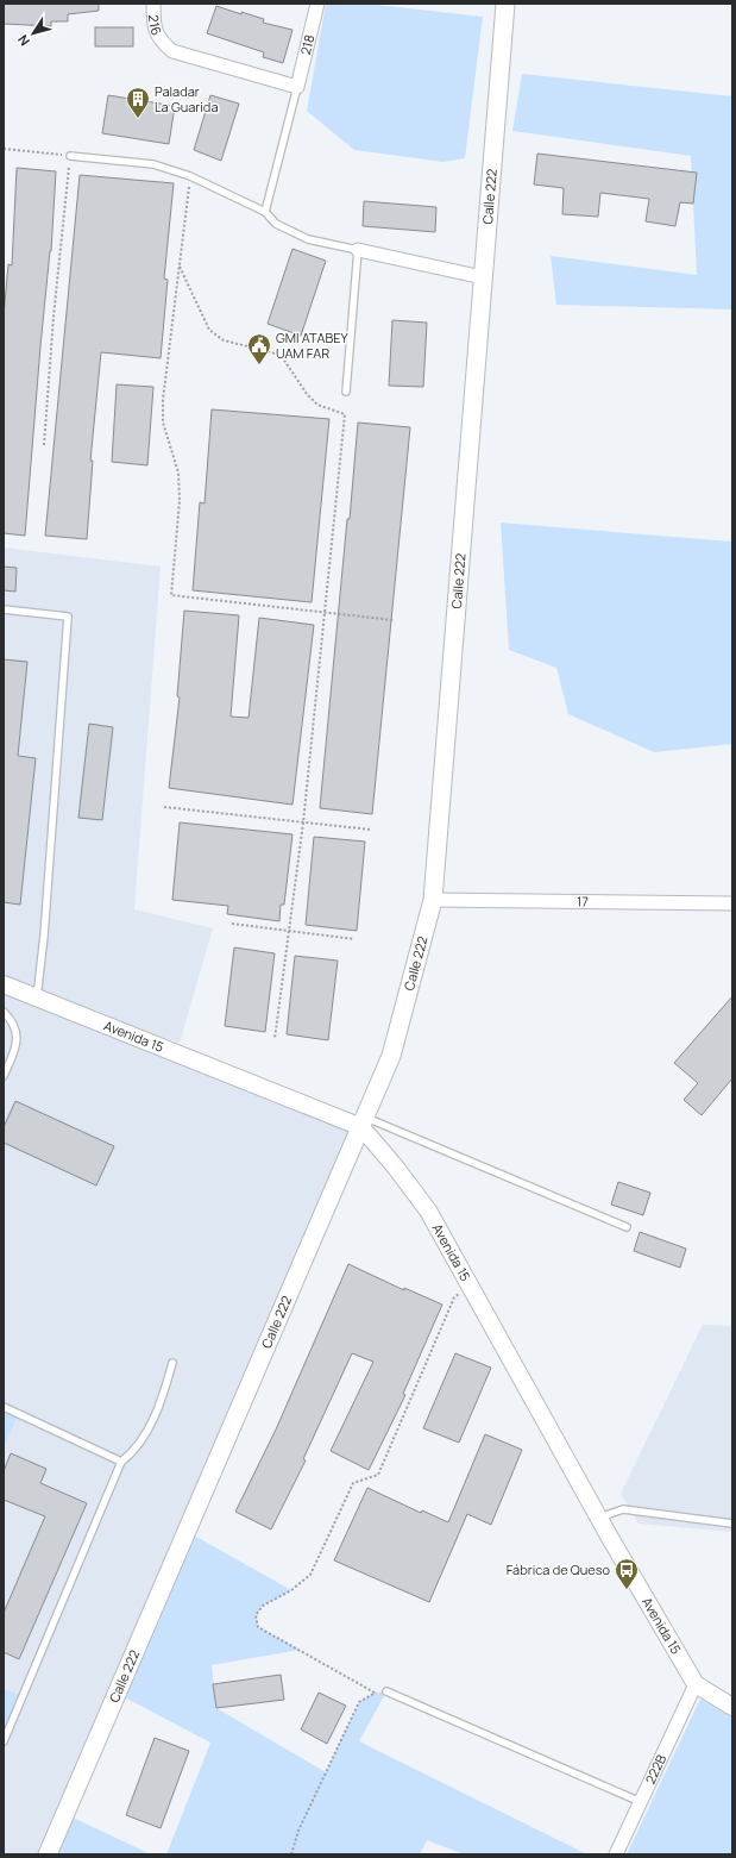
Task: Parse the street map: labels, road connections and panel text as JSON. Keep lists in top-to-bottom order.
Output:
{
  "streets": {
    "main road": ["Calle 222"],
    "street": [
      "216",
      "218",
      "17",
      "Avenida 15",
      "222B"
    ]
  },
  "crossings": [
    ["216", "218"],
    ["Calle 222", "17"],
    ["Calle 222", "Avenida 15"],
    ["Avenida 15", "222B"]
  ],
  "places": {
    "building": ["Paladar La Guarida"],
    "public building": ["GMI ATABEY UAM FAR"],
    "bus stop": ["Fábrica de Queso"]
  },
  "north": "bottom left"
}
